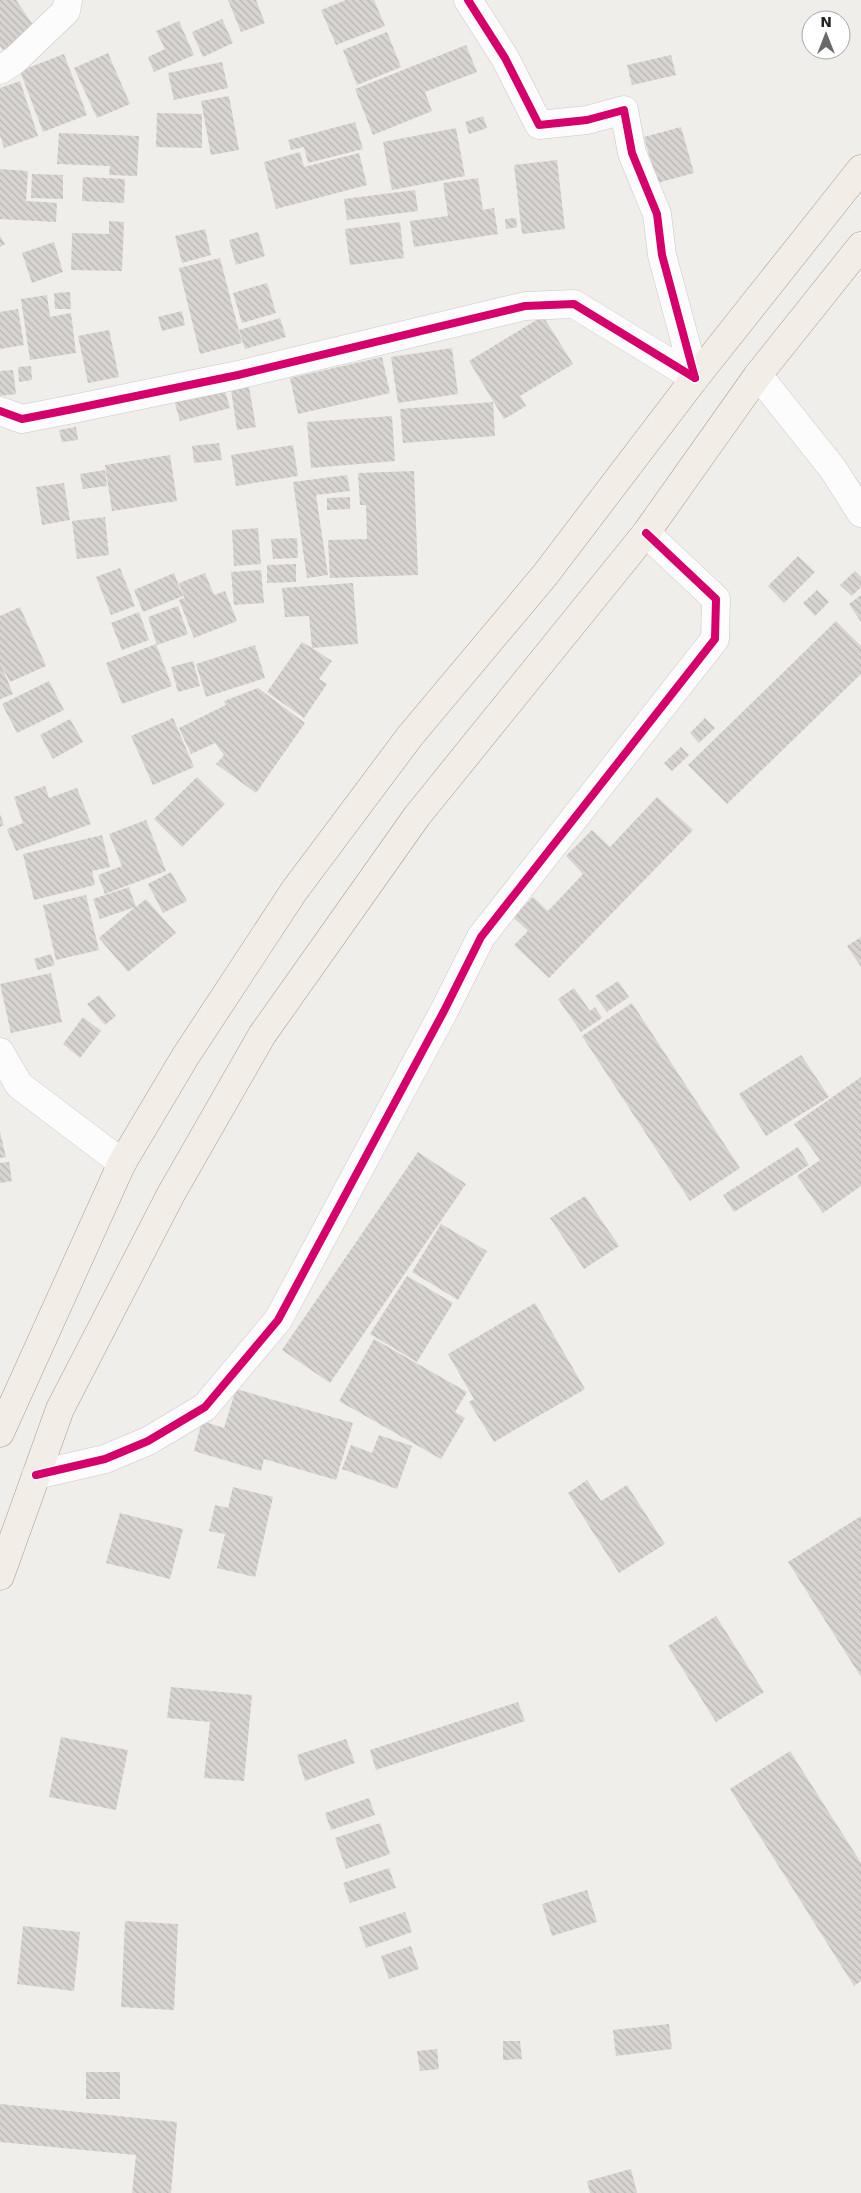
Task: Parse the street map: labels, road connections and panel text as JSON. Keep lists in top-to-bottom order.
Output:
{
  "north": "top"
}
